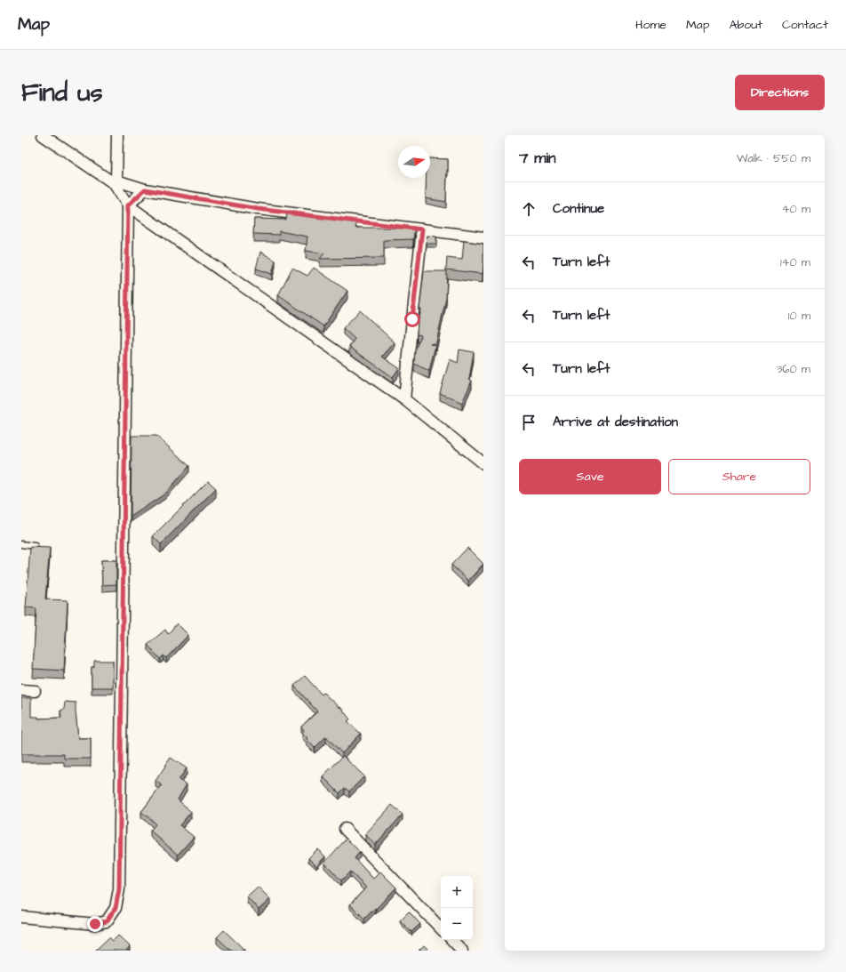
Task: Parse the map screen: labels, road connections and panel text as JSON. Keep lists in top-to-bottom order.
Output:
{
  "north": "right",
  "page": {
    "header": "Map",
    "nav": [
      "Home",
      "Map",
      "About",
      "Contact"
    ],
    "buttons": [
      "Directions",
      ["Save", "Share"]
    ],
    "title": "Find us",
    "heading": ["7 min", "Walk · 550 m"],
    "list": [
      ["Continue", "40 m"],
      ["Turn left", "140 m"],
      ["Turn left", "10 m"],
      ["Turn left", "360 m"],
      "Arrive at destination"
    ],
    "map_buttons": ["+", "−"]
  }
}
